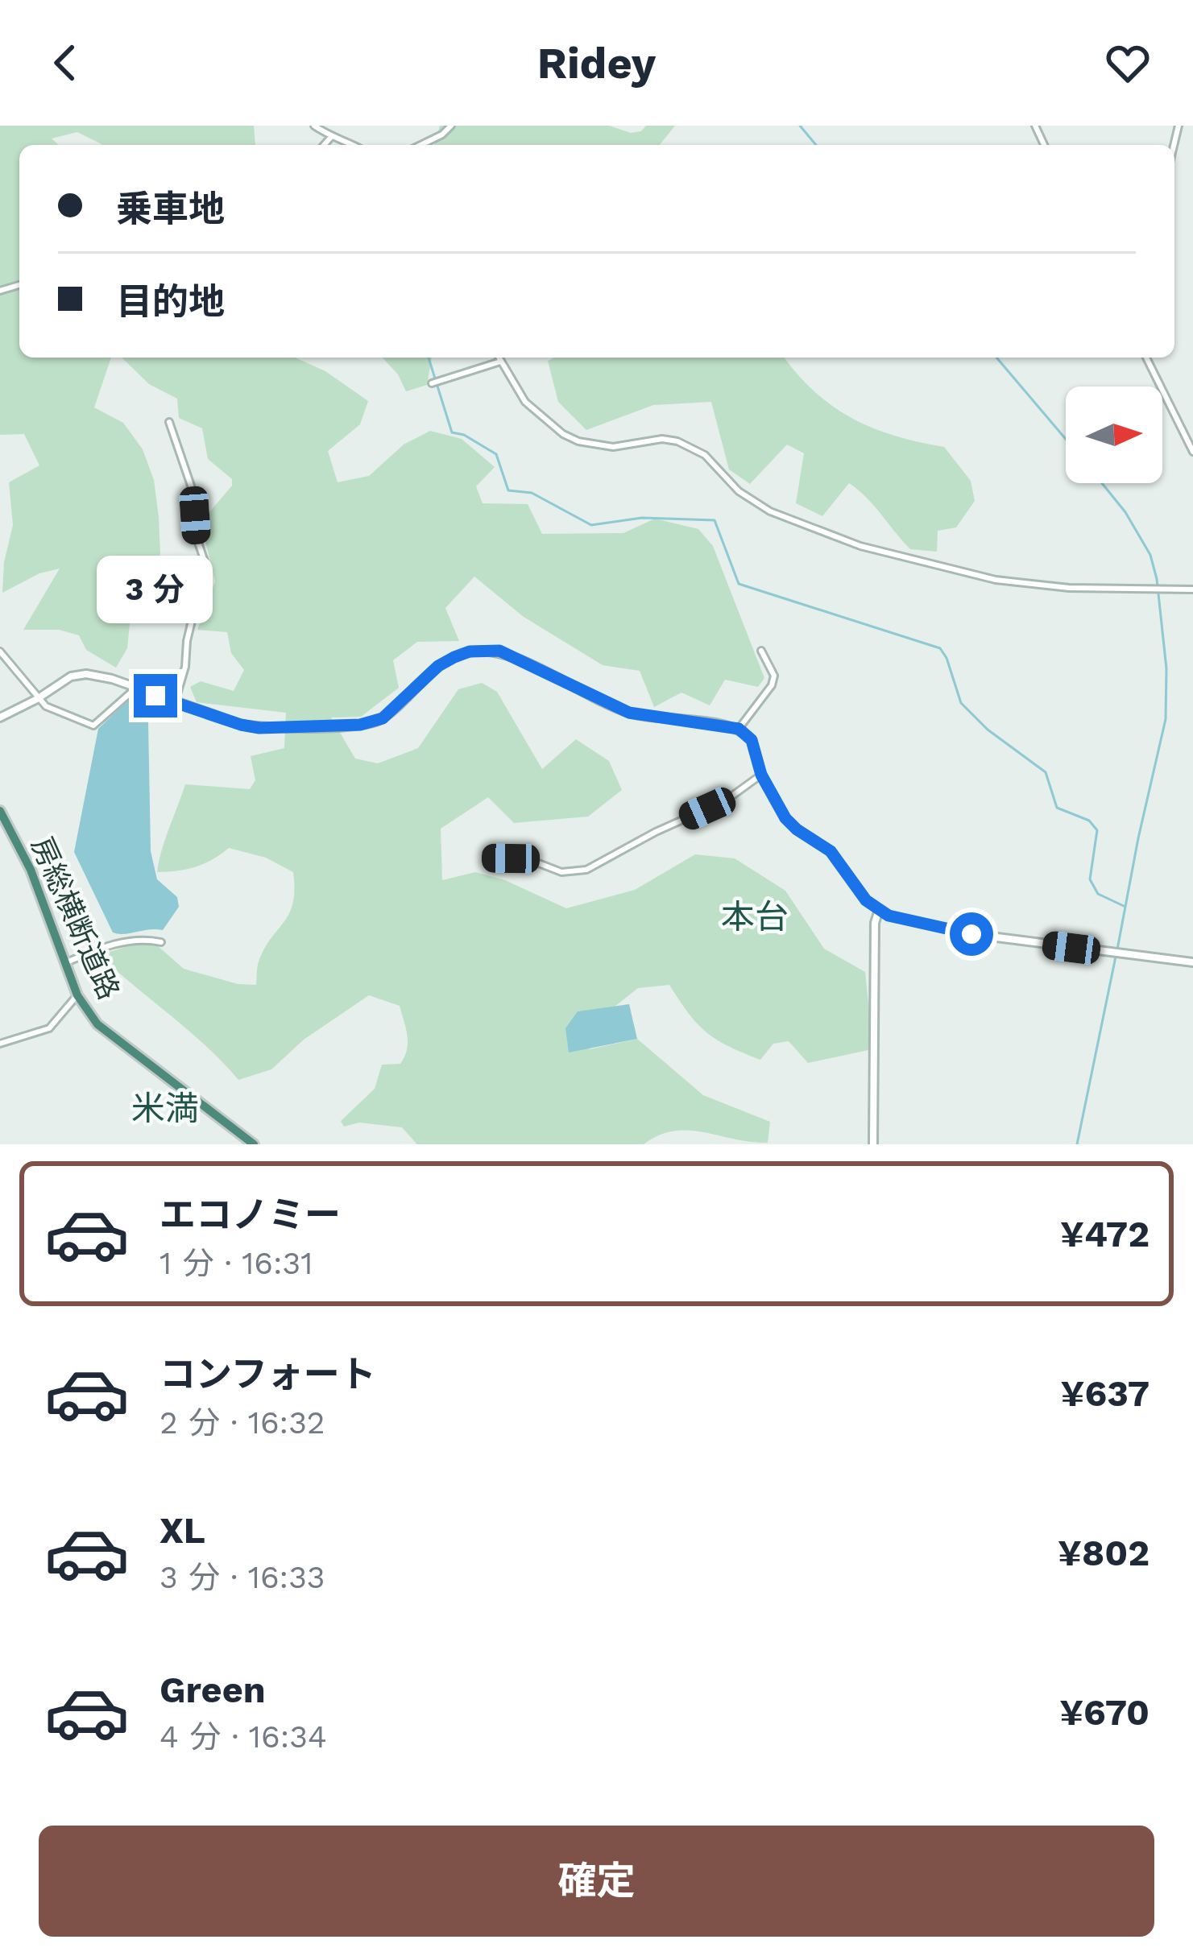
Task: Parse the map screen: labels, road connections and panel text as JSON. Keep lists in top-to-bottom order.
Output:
{
  "streets": {
    "highway": ["房総横断道路"]
  },
  "districts": ["本台", "米満"],
  "north": "right",
  "page": {
    "header": "Ridey",
    "banner": ["乗車地", "目的地"],
    "bubble": "3 分",
    "list": [
      {
        "name": "エコノミー",
        "note": "1 分 · 16:31",
        "value": "¥472"
      },
      {
        "name": "コンフォート",
        "note": "2 分 · 16:32",
        "value": "¥637"
      },
      {
        "name": "XL",
        "note": "3 分 · 16:33",
        "value": "¥802"
      },
      {
        "name": "Green",
        "note": "4 分 · 16:34",
        "value": "¥670"
      }
    ],
    "buttons": "確定"
  }
}
